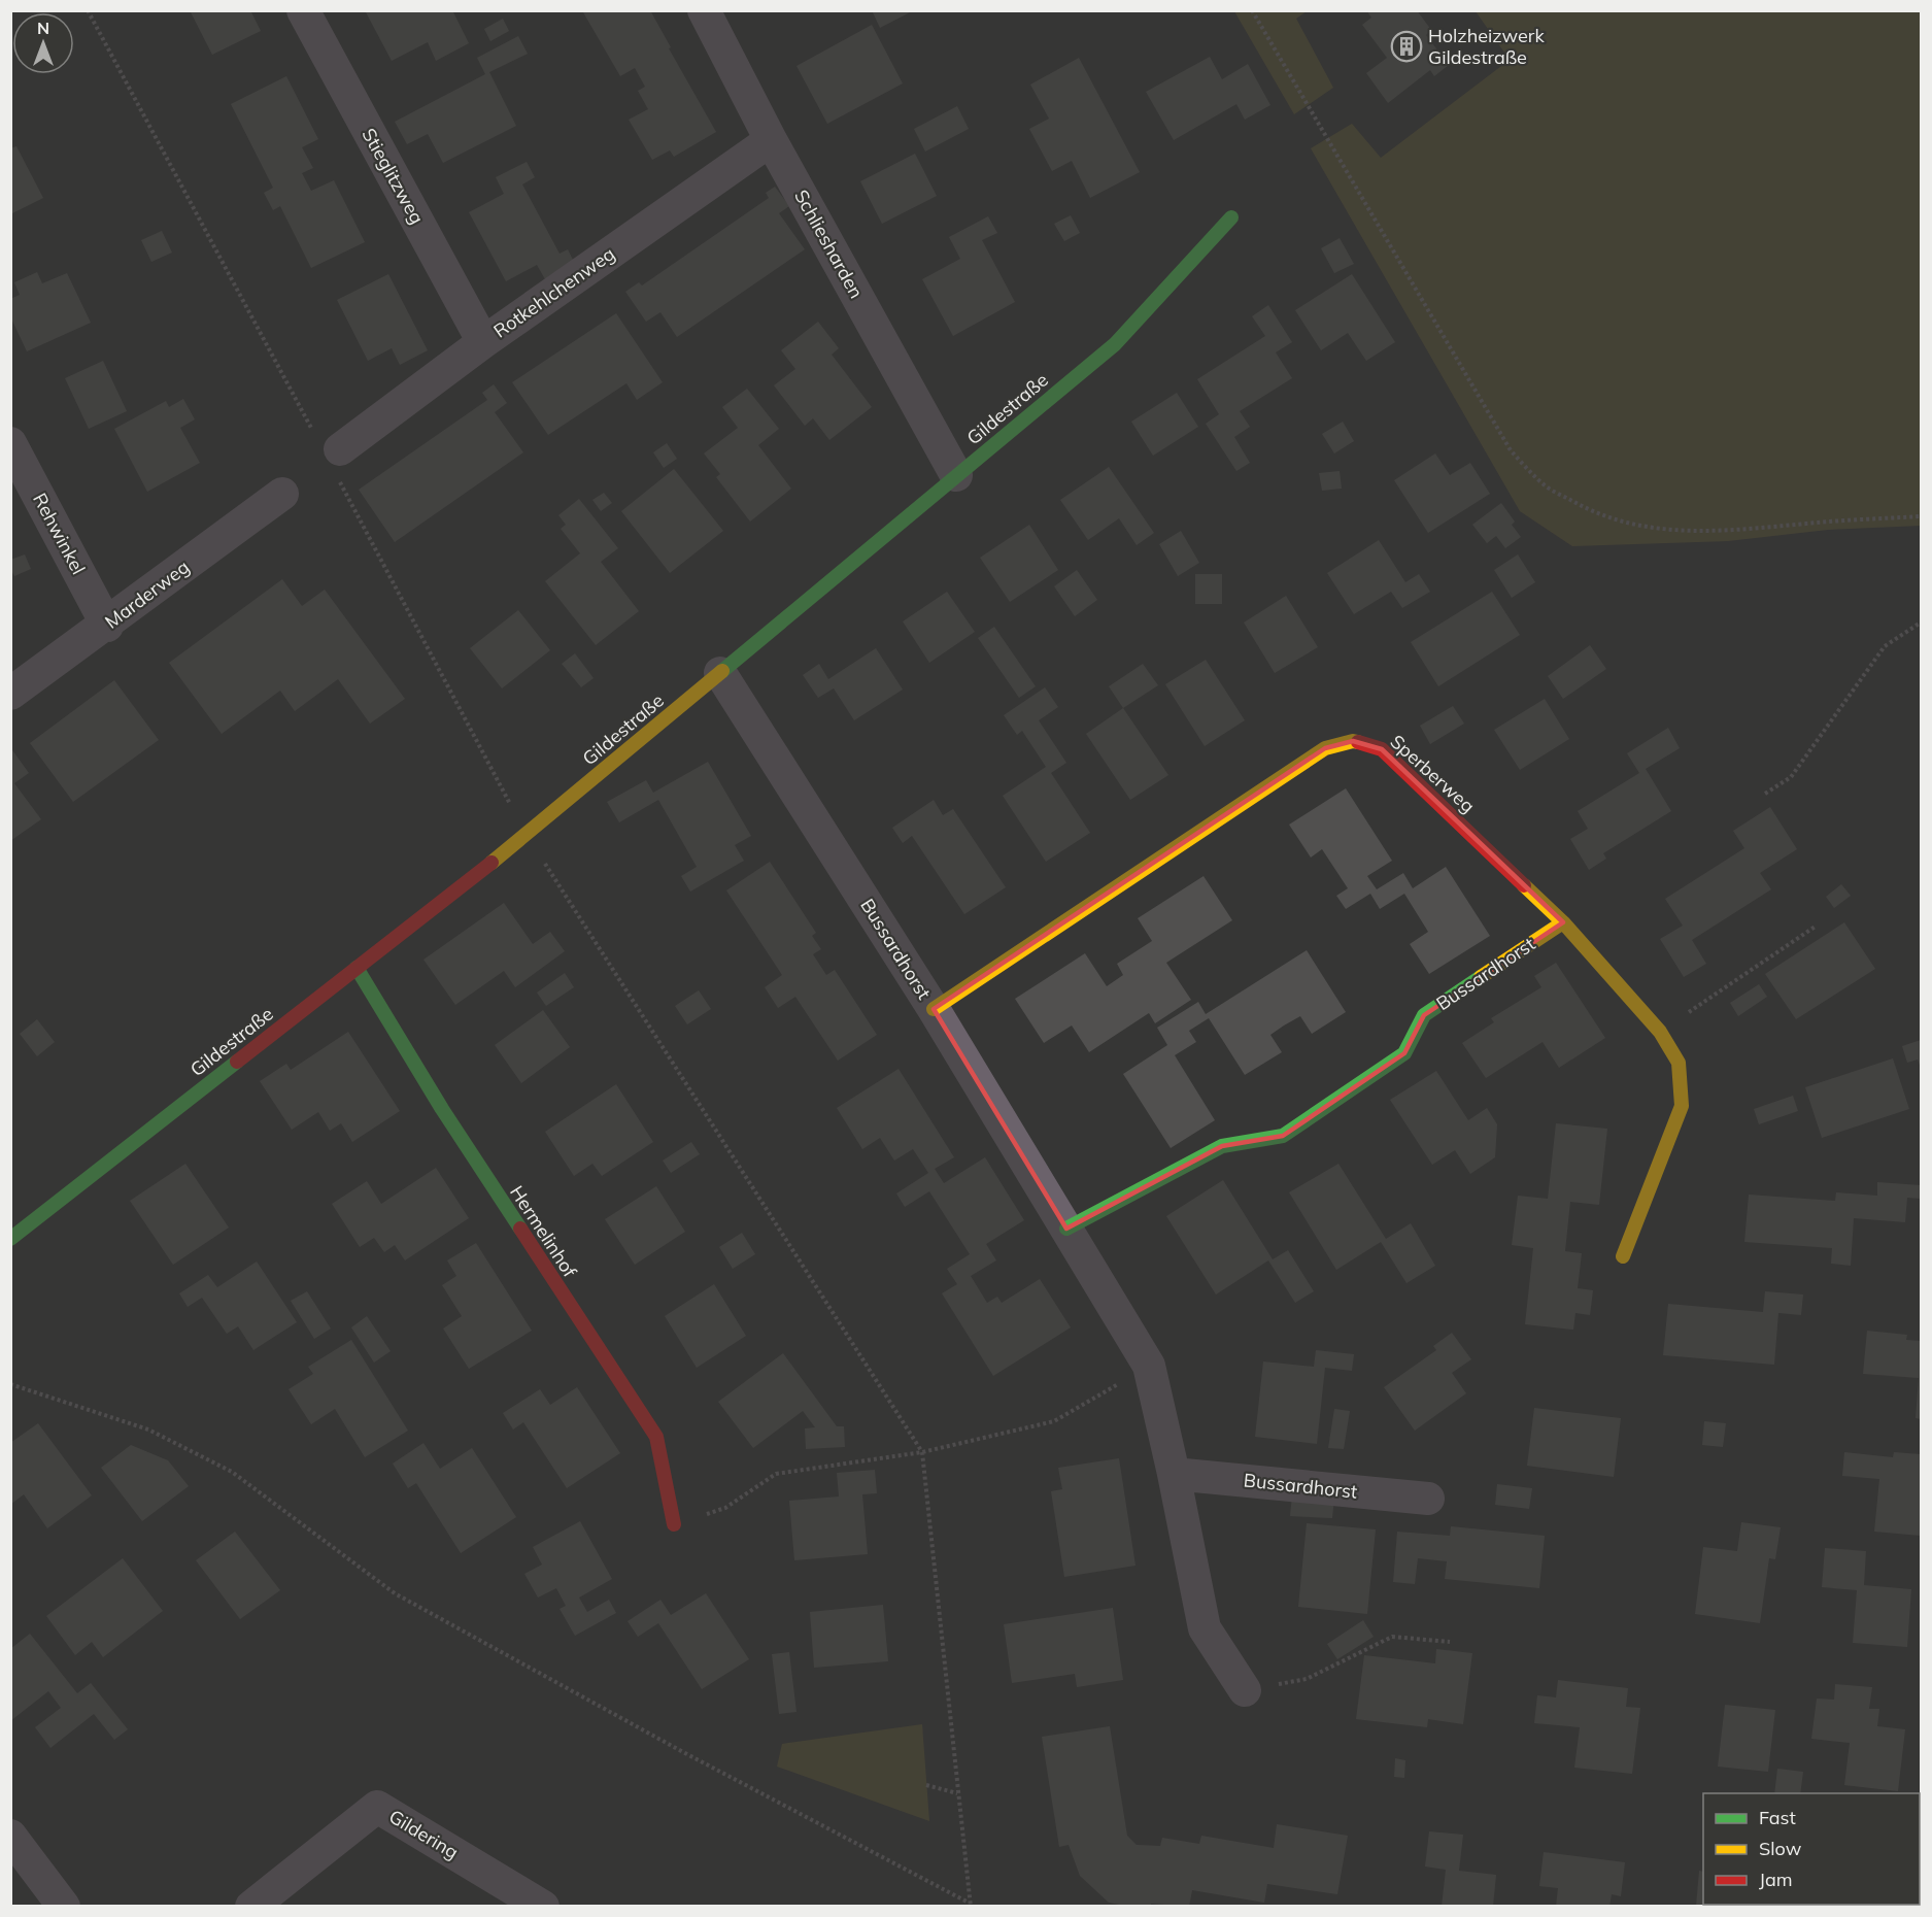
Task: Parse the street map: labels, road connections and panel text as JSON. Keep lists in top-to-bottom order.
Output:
{
  "streets": {
    "street": [
      "Stieglitzweg",
      "Schliesharden",
      "Rotkehlchenweg",
      "Gildestraße",
      "Rehwinkel",
      "Marderweg",
      "Sperberweg",
      "Bussardhorst",
      "Hermelinhof",
      "Gildering"
    ]
  },
  "crossings": [
    ["Stieglitzweg", "Rotkehlchenweg"],
    ["Schliesharden", "Rotkehlchenweg"],
    ["Schliesharden", "Gildestraße"],
    ["Gildestraße", "Bussardhorst"],
    ["Gildestraße", "Hermelinhof"],
    ["Rehwinkel", "Marderweg"],
    ["Sperberweg", "Bussardhorst"]
  ],
  "places": {
    "building": ["Holzheizwerk Gildestraße"]
  },
  "legend": ["Fast", "Slow", "Jam"],
  "north": "top"
}
